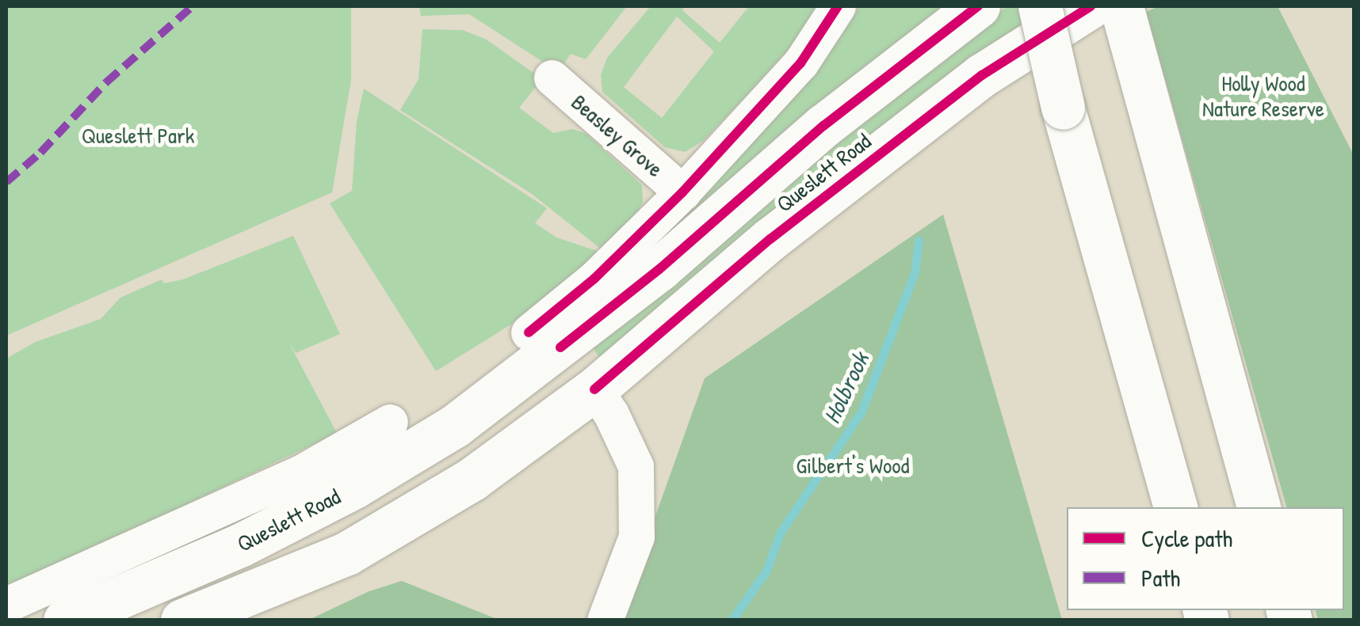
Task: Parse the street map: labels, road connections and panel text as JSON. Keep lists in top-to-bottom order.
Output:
{
  "streets": {
    "highway": ["Queslett Road"],
    "street": ["Beasley Grove"]
  },
  "water": ["Holbrook"],
  "parks": ["Holly Wood Nature Reserve", "Queslett Park", "Gilbert's Wood"],
  "legend": ["Cycle path", "Path"]
}
